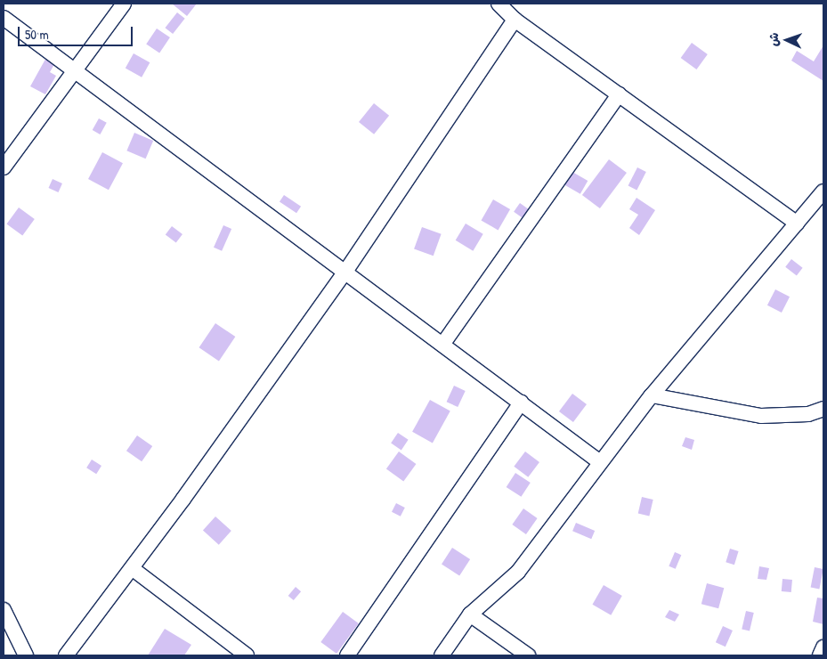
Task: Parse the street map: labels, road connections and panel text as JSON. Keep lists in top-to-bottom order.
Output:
{
  "scale_bar": "50 m",
  "north": "left"
}
